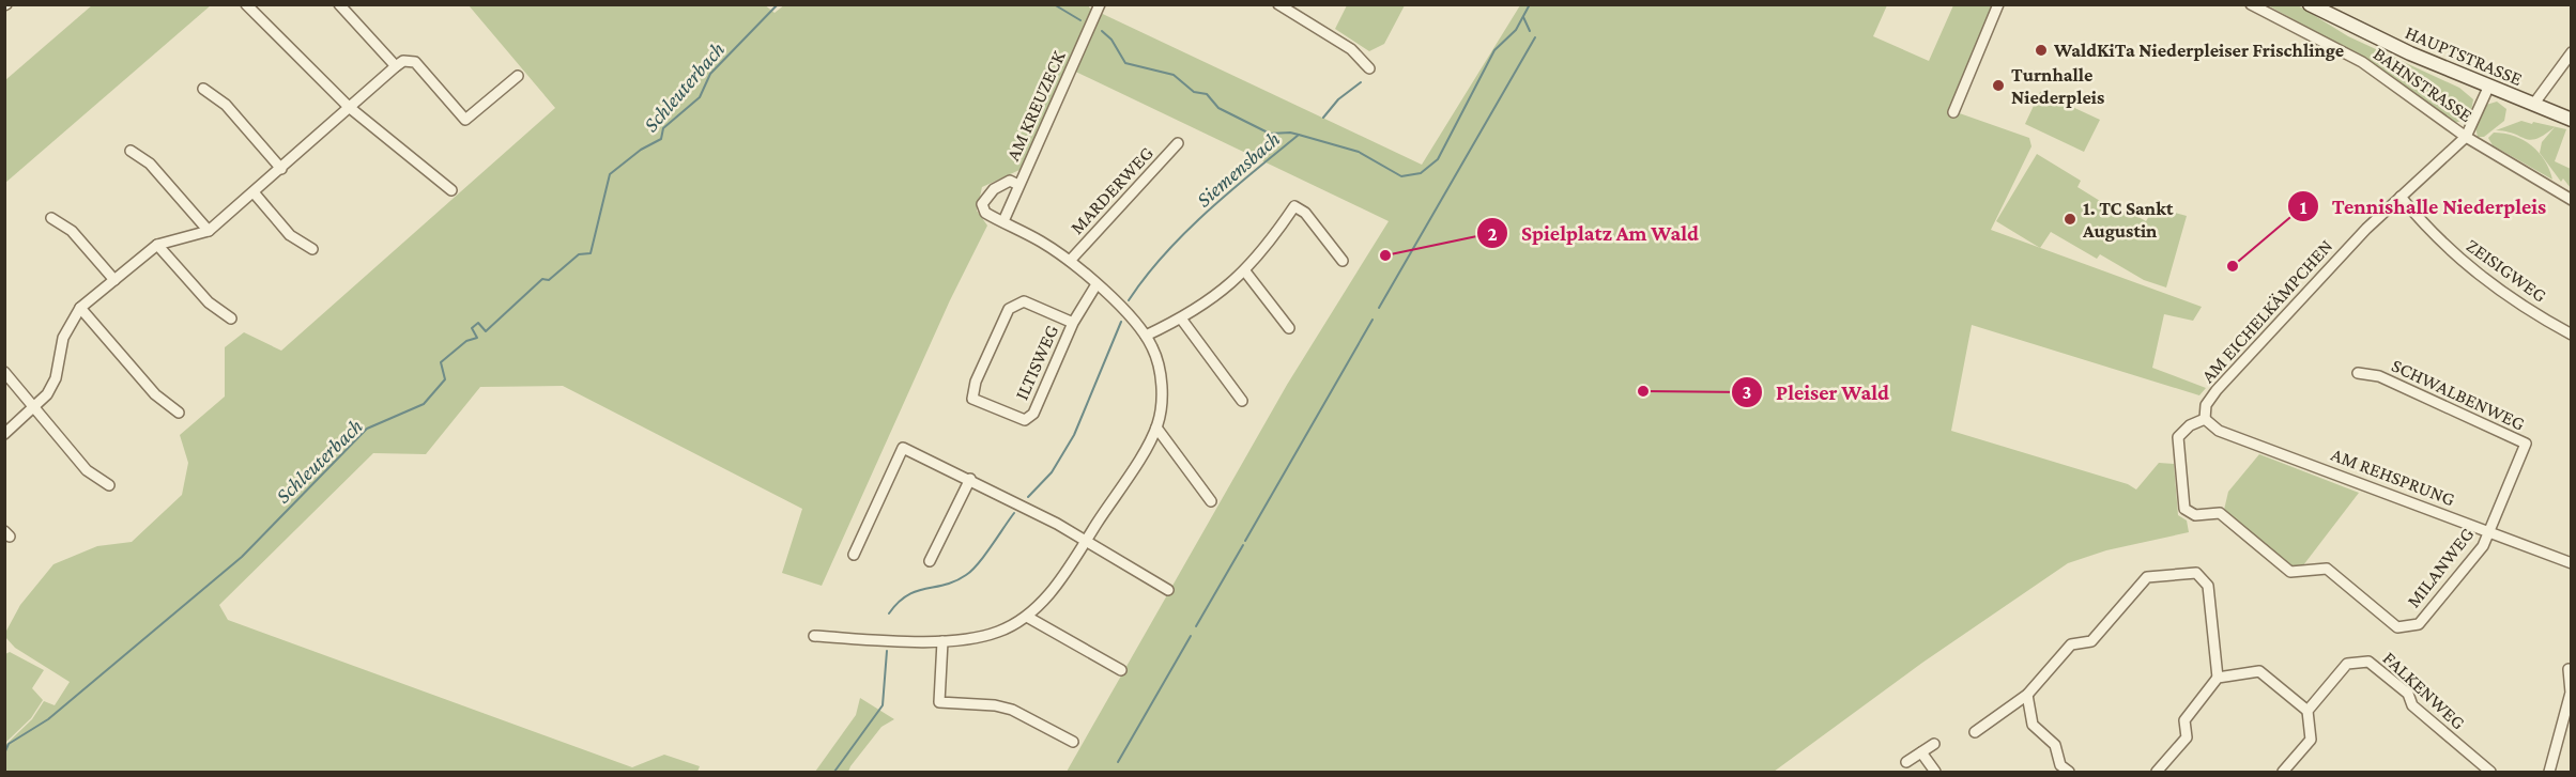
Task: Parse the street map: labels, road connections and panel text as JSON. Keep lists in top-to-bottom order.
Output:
{
  "streets": {
    "main road": ["HAUPTSTRASSE"],
    "street": [
      "BAHNSTRASSE",
      "AM KREUZECK",
      "MARDERWEG",
      "ZEISIGWEG",
      "AM EICHELKÄMPCHEN",
      "ILTISWEG",
      "SCHWALBENWEG",
      "AM REHSPRUNG",
      "MILANWEG",
      "FALKENWEG"
    ]
  },
  "crossings": [
    ["HAUPTSTRASSE", "AM EICHELKÄMPCHEN"],
    ["BAHNSTRASSE", "AM EICHELKÄMPCHEN"],
    ["ZEISIGWEG", "AM EICHELKÄMPCHEN"],
    ["AM EICHELKÄMPCHEN", "AM REHSPRUNG"],
    ["AM EICHELKÄMPCHEN", "MILANWEG"],
    ["SCHWALBENWEG", "AM REHSPRUNG"],
    ["SCHWALBENWEG", "MILANWEG"],
    ["AM REHSPRUNG", "MILANWEG"]
  ],
  "water": ["Schleuterbach", "Siemensbach"],
  "places": [
    "WaldKiTa Niederpleiser Frischlinge",
    "Turnhalle Niederpleis",
    "1. TC Sankt Augustin",
    "Spielplatz Am Wald",
    "Tennishalle Niederpleis",
    "Pleiser Wald"
  ]
}
